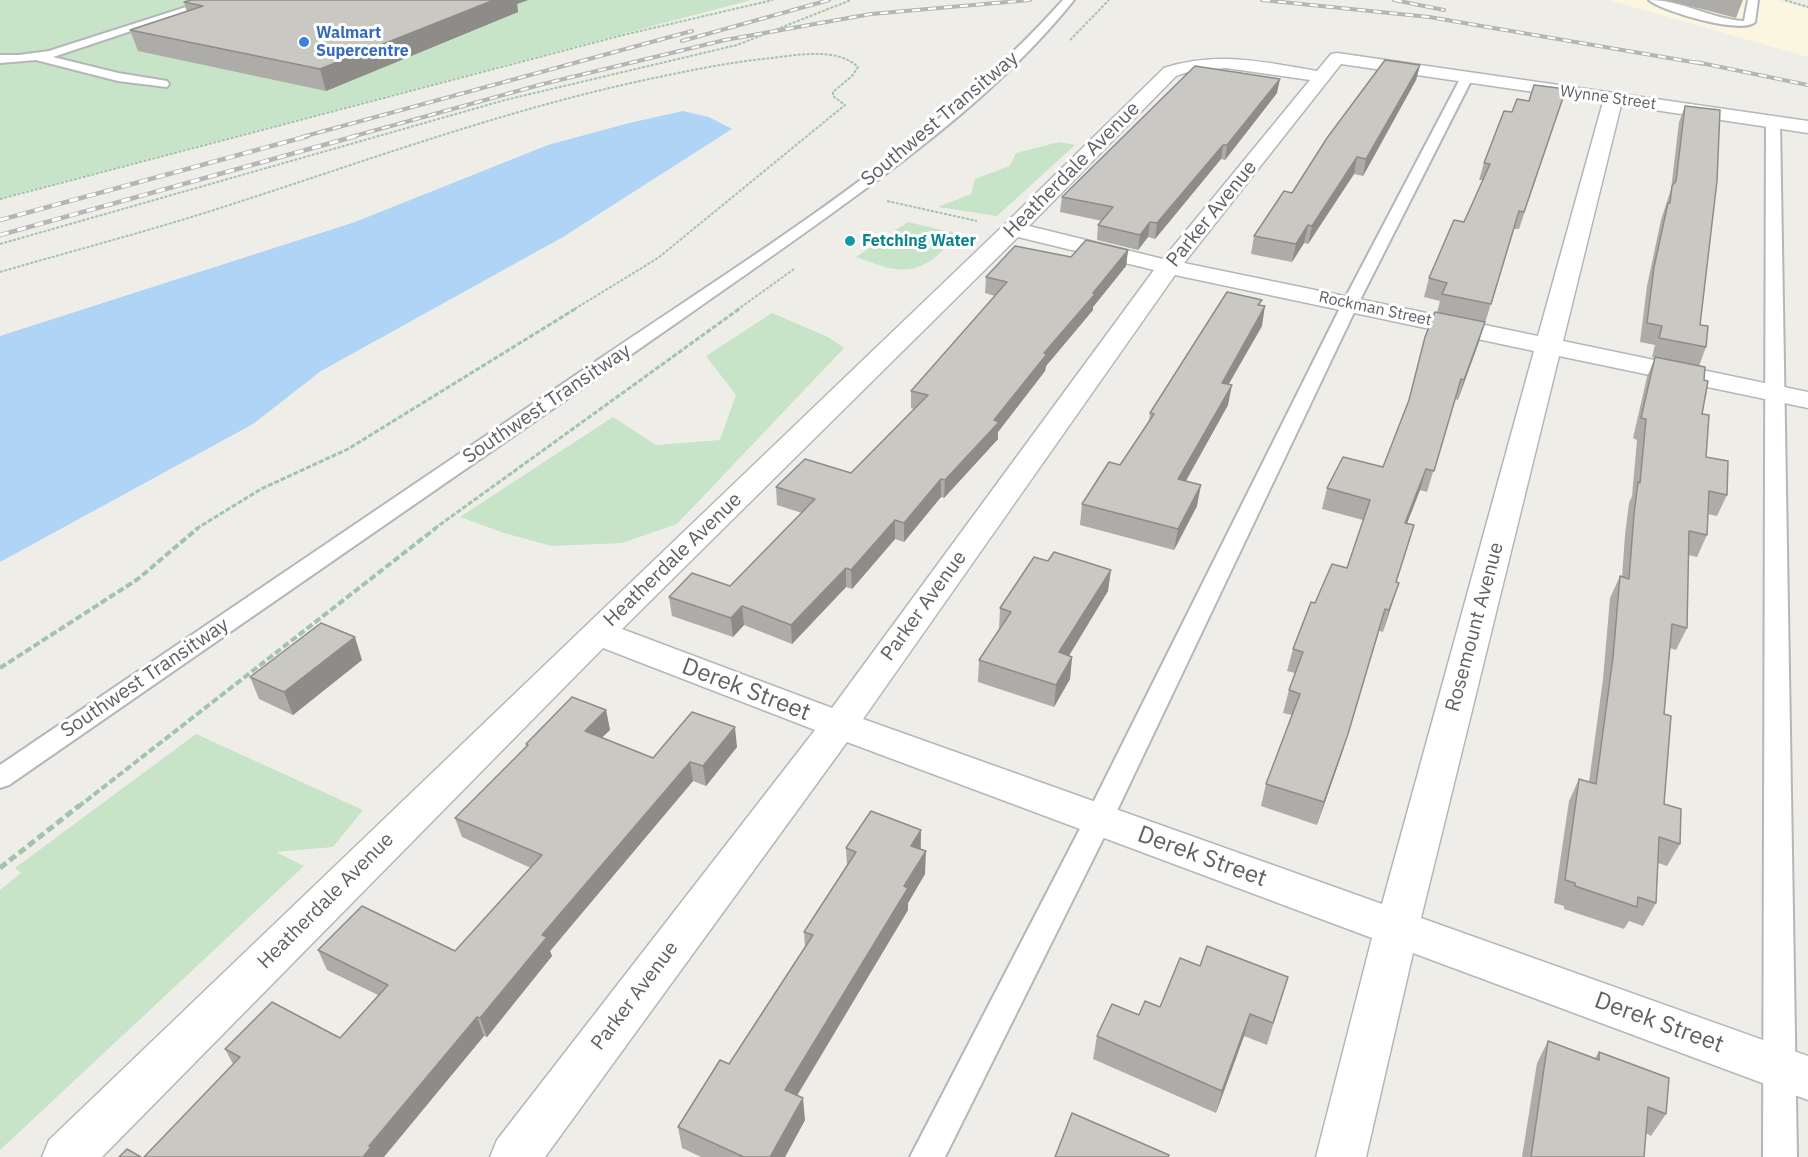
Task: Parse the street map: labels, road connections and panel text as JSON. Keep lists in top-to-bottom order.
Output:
{
  "streets": {
    "street": [
      "Wynne Street",
      "Heatherdale Avenue",
      "Parker Avenue",
      "Rockman Street",
      "Rosemount Avenue",
      "Derek Street"
    ],
    "lane": ["Southwest Transitway"]
  },
  "crossings": [
    ["Wynne Street", "Heatherdale Avenue"],
    ["Wynne Street", "Parker Avenue"],
    ["Wynne Street", "Rosemount Avenue"],
    ["Heatherdale Avenue", "Parker Avenue"],
    ["Heatherdale Avenue", "Rockman Street"],
    ["Heatherdale Avenue", "Derek Street"],
    ["Parker Avenue", "Rockman Street"],
    ["Parker Avenue", "Derek Street"],
    ["Rockman Street", "Rosemount Avenue"],
    ["Rosemount Avenue", "Derek Street"]
  ],
  "places": ["Walmart Supercentre", "Fetching Water"]
}
